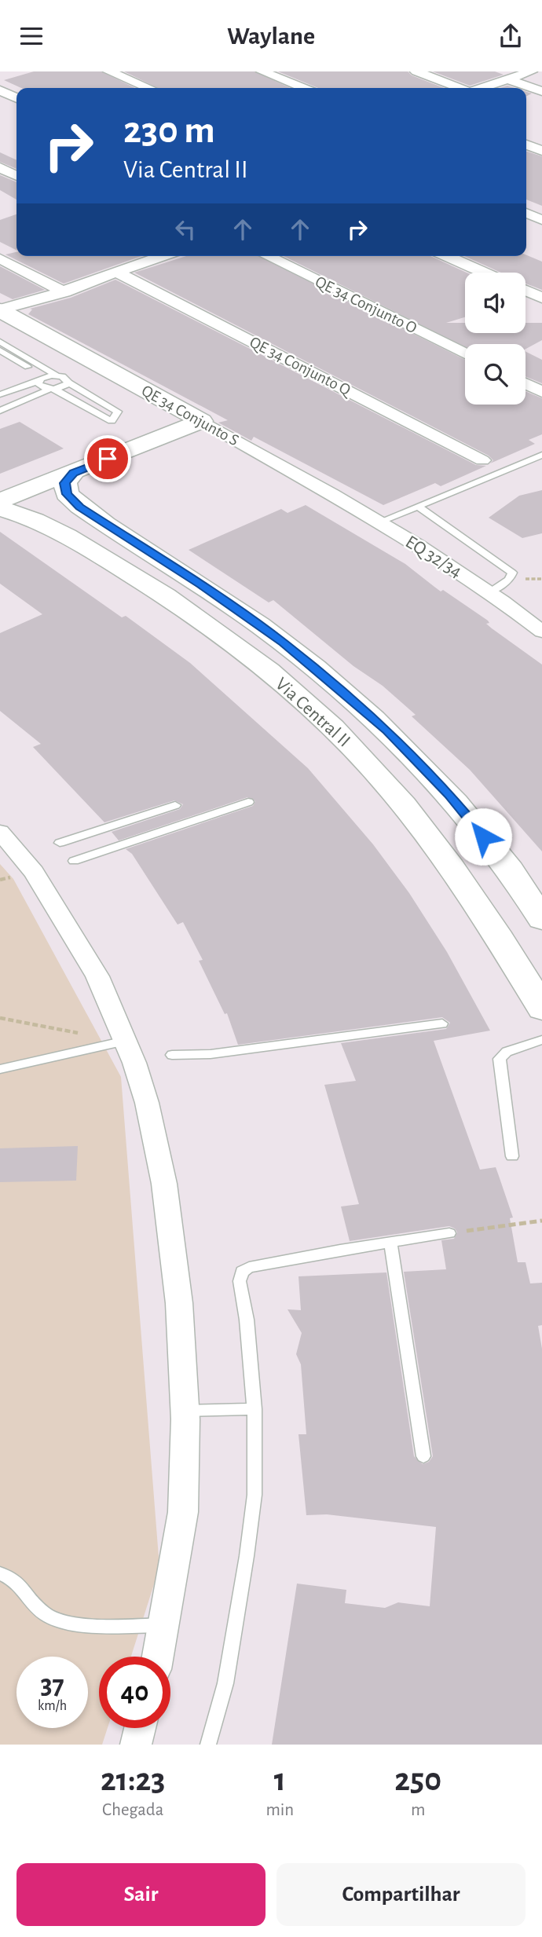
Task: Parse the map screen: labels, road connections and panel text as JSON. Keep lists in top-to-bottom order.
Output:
{
  "streets": {
    "street": [
      "QE 34 Conjunto O",
      "QE 34 Conjunto Q",
      "QE 34 Conjunto S",
      "EQ 32/34",
      "Via Central II"
    ]
  },
  "crossings": [
    ["QE 34 Conjunto S", "EQ 32/34"]
  ],
  "page": {
    "header": "Waylane",
    "turn": ["230 m", "Via Central II"],
    "speed": "37 km/h",
    "limit": "40",
    "eta": [
      "21:23",
      "Chegada",
      "1",
      "min",
      "250",
      "m"
    ],
    "buttons": ["Sair", "Compartilhar"]
  }
}
